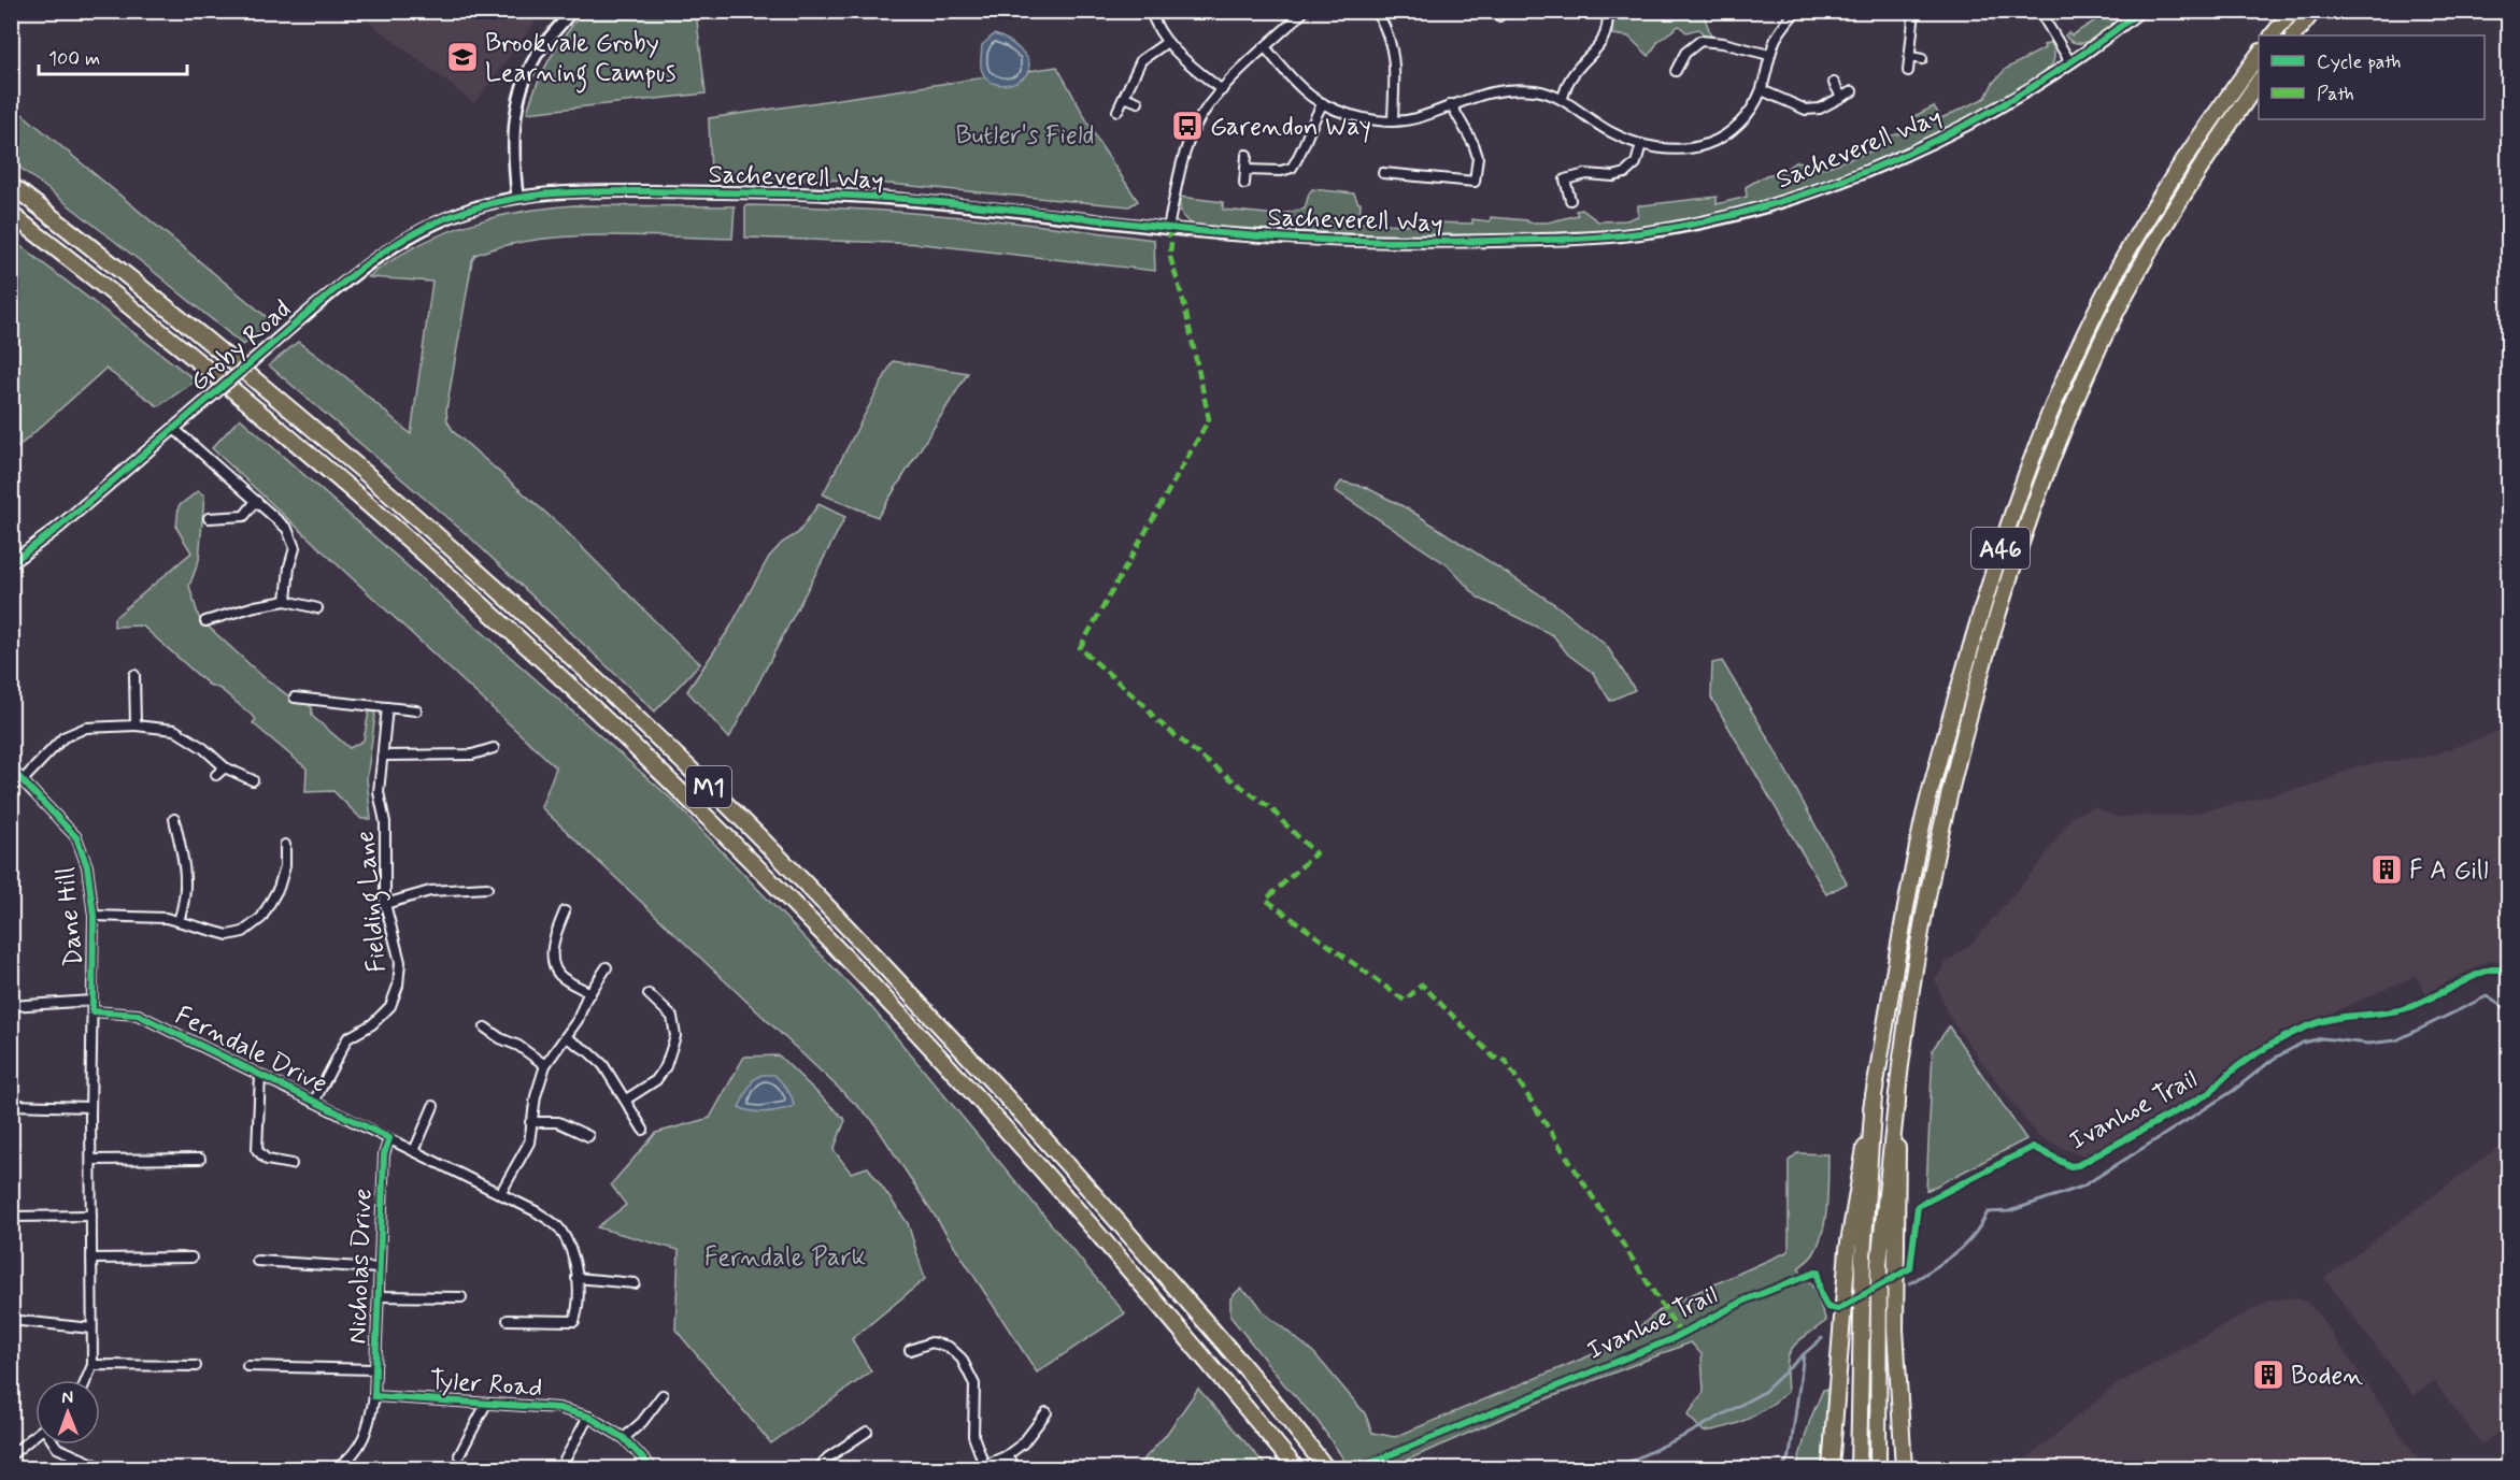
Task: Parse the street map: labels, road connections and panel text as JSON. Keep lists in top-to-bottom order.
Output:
{
  "streets": {
    "highway": ["A46", "M1"],
    "street": [
      "Sacheverell Way",
      "Groby Road",
      "Fielding Lane",
      "Dane Hill",
      "Ferndale Drive",
      "Nicholas Drive",
      "Tyler Road"
    ],
    "cycle path": ["Ivanhoe Trail"]
  },
  "crossings": [
    ["Sacheverell Way", "Groby Road"],
    ["Fielding Lane", "Ferndale Drive"],
    ["Dane Hill", "Ferndale Drive"],
    ["Ferndale Drive", "Nicholas Drive"],
    ["Nicholas Drive", "Tyler Road"]
  ],
  "parks": ["Butler's Field", "Ferndale Park"],
  "places": {
    "school or university": ["Brookvale Groby Learning Campus"],
    "bus stop": ["Garendon Way"],
    "building": ["F A Gill", "Boden"]
  },
  "legend": ["Cycle path", "Path"],
  "scale_bar": "100 m",
  "north": "top"
}
